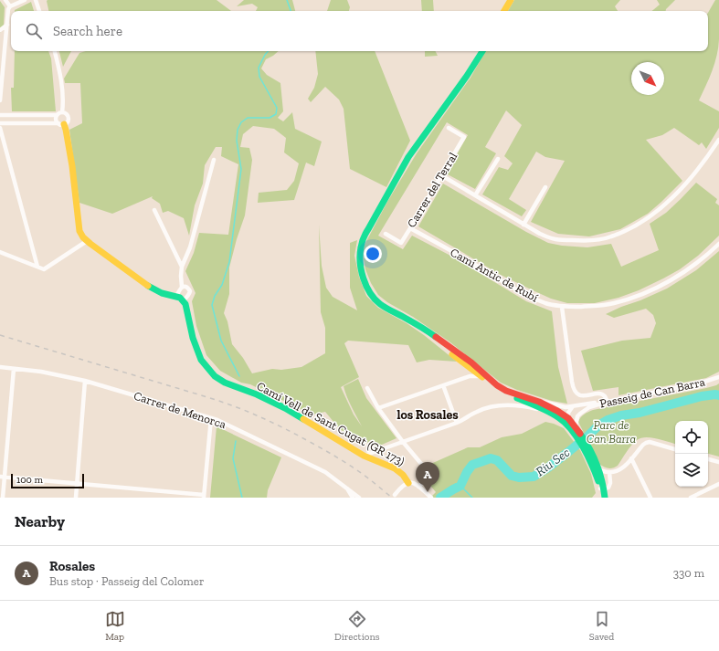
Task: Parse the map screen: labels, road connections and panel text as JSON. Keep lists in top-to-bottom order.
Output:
{
  "streets": {
    "main road": ["Camí Vell de Sant Cugat (GR 173)"],
    "street": [
      "Carrer del Terral",
      "Camí Antic de Rubí",
      "Passeig de Can Barra",
      "Carrer de Menorca"
    ]
  },
  "crossings": [
    ["Carrer del Terral", "Camí Antic de Rubí"]
  ],
  "districts": ["los Rosales"],
  "water": ["Riu Sec"],
  "parks": ["Parc de Can Barra"],
  "scale_bar": "100 m",
  "north": "bottom right",
  "page": {
    "search": "Search here",
    "pins": "A",
    "scale": "100 m",
    "heading": "Nearby",
    "list": [
      {
        "mark": "A",
        "name": "Rosales",
        "note": "Bus stop · Passeig del Colomer",
        "value": "330 m"
      }
    ],
    "nav": ["Map", "Directions", "Saved"]
  }
}
